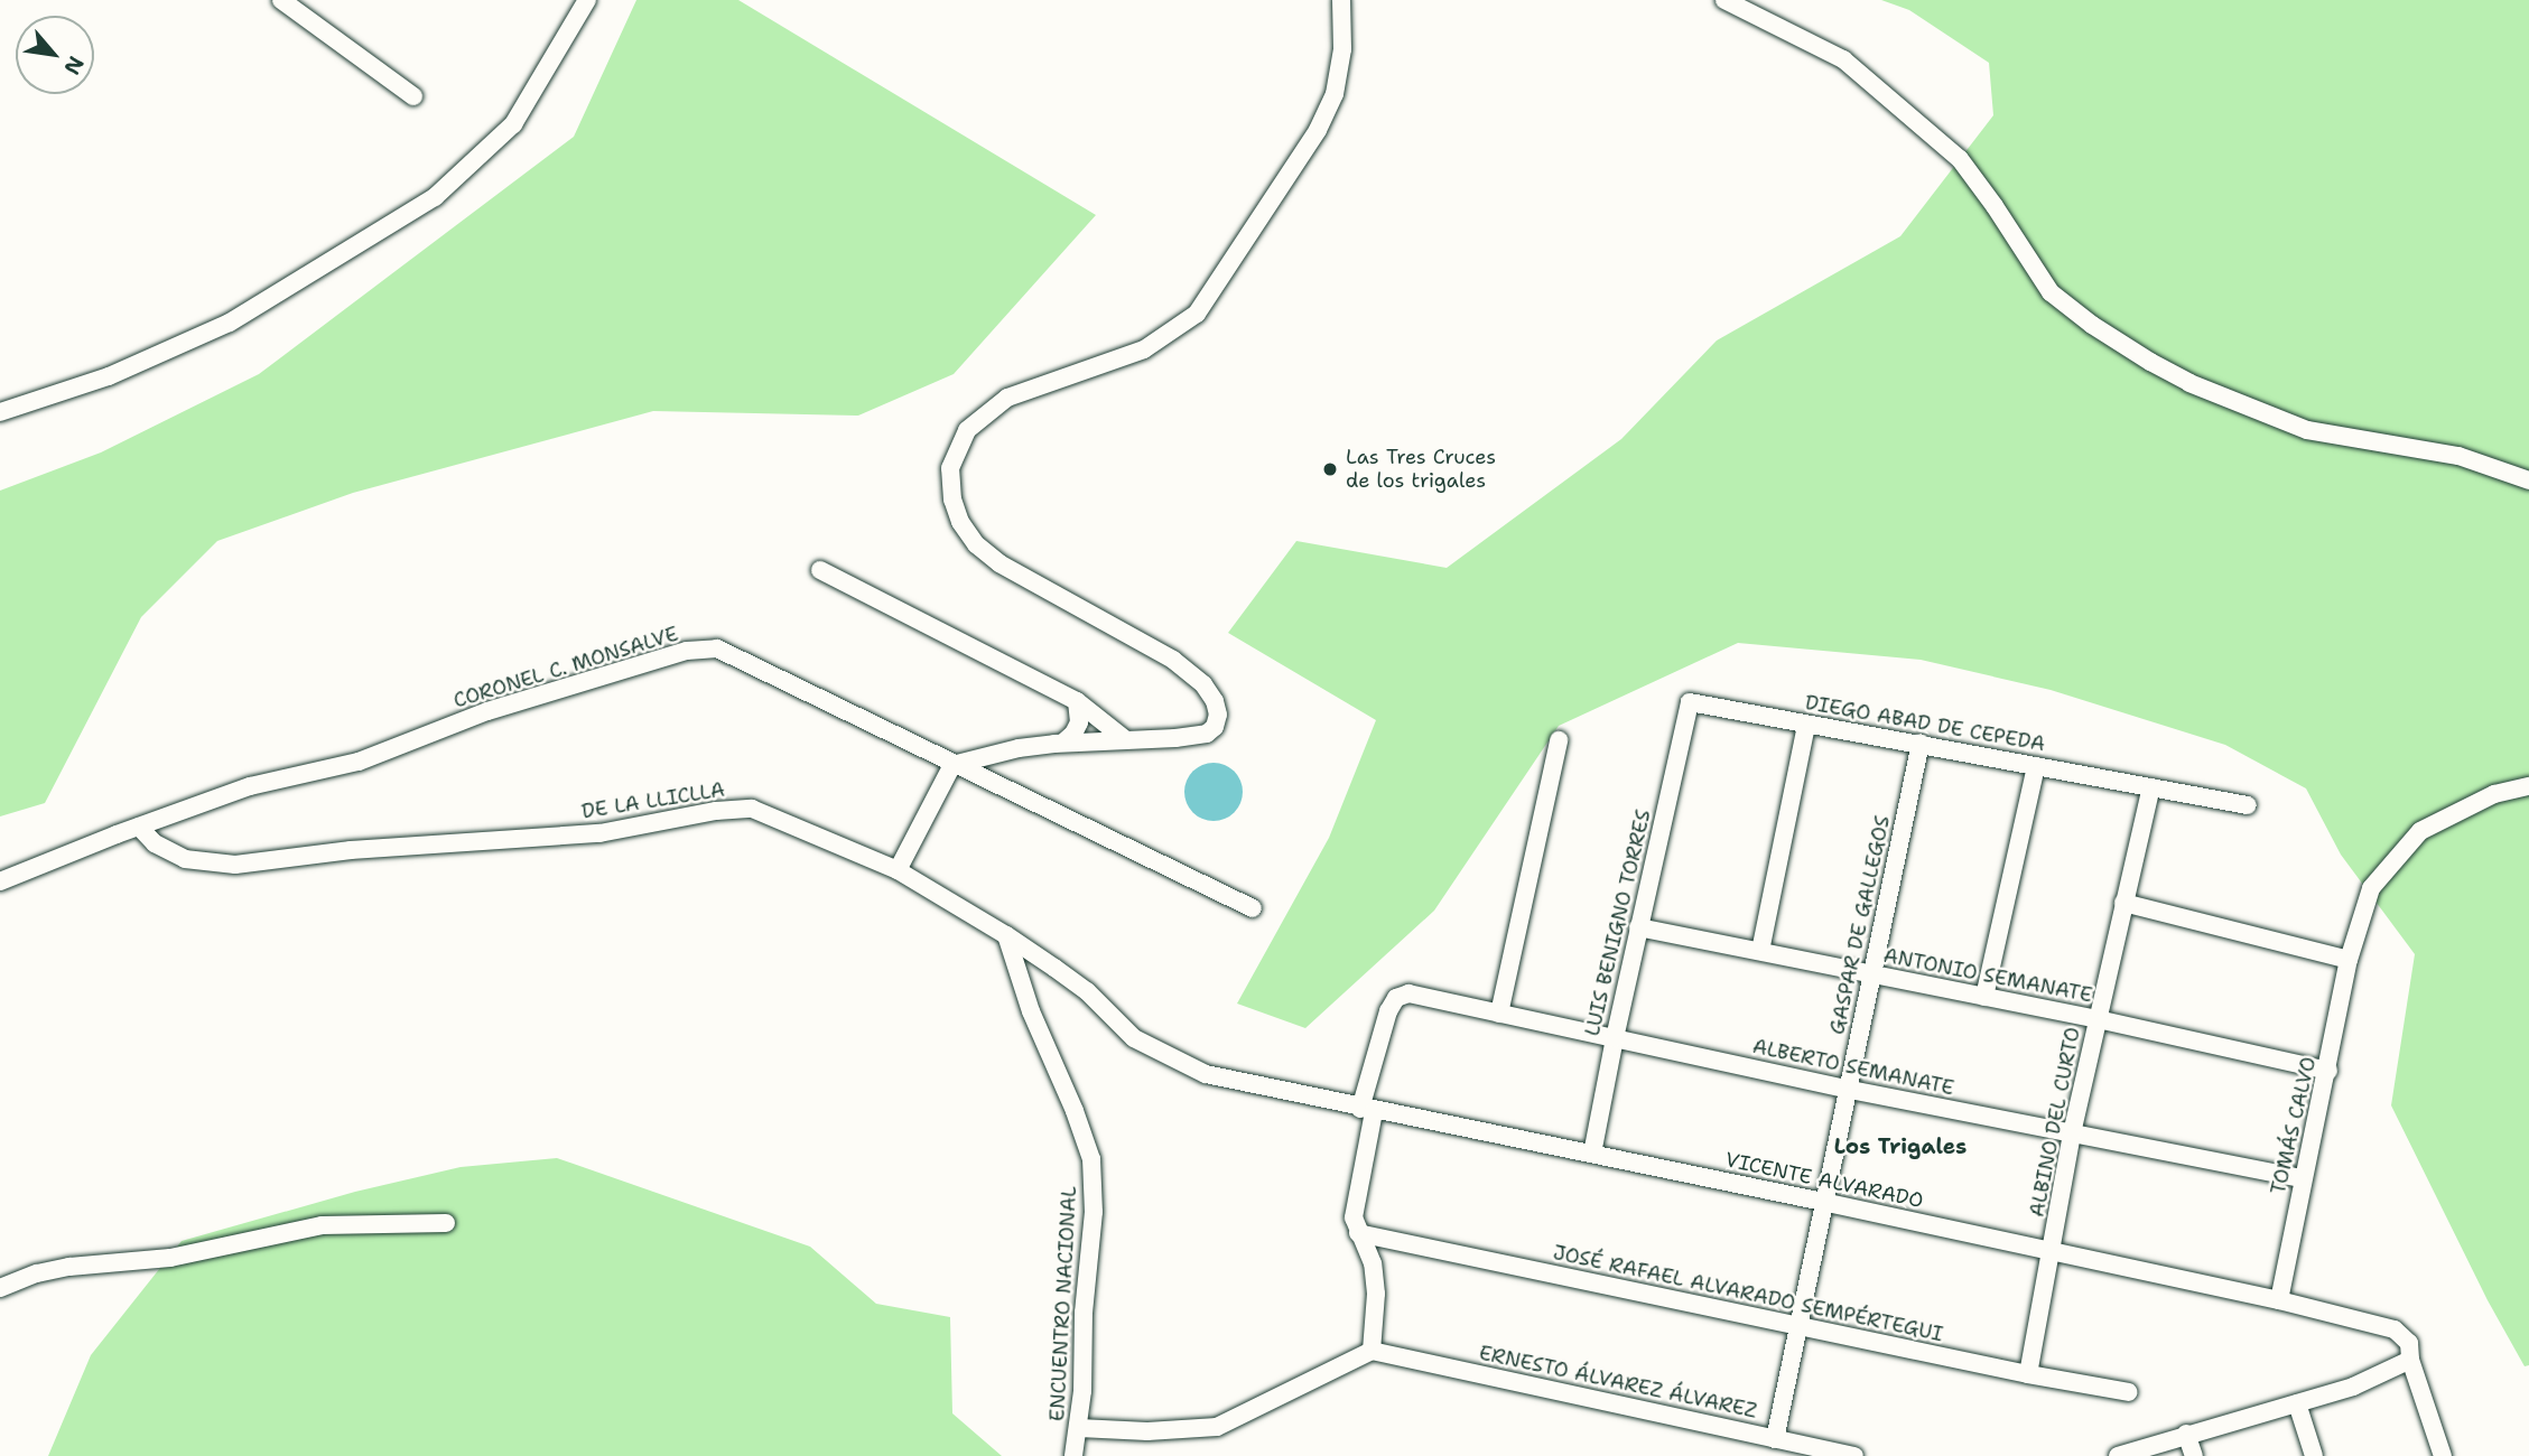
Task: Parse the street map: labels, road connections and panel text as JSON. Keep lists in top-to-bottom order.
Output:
{
  "streets": {
    "street": [
      "CORONEL C. MONSALVE",
      "DIEGO ABAD DE CEPEDA",
      "DE LA LLICLLA",
      "LUIS BENIGNO TORRES",
      "GASPAR DE GALLEGOS",
      "ANTONIO SEMANATE",
      "ALBERTO SEMANATE",
      "ALBINO DEL CURTO",
      "TOMÁS CALVO",
      "VICENTE ALVARADO",
      "JOSÉ RAFAEL ALVARADO SEMPÉRTEGUI",
      "ENCUENTRO NACIONAL",
      "ERNESTO ÁLVAREZ ÁLVAREZ"
    ]
  },
  "crossings": [
    ["CORONEL C. MONSALVE", "DE LA LLICLLA"],
    ["DIEGO ABAD DE CEPEDA", "LUIS BENIGNO TORRES"],
    ["DIEGO ABAD DE CEPEDA", "GASPAR DE GALLEGOS"],
    ["DIEGO ABAD DE CEPEDA", "ALBINO DEL CURTO"],
    ["DE LA LLICLLA", "VICENTE ALVARADO"],
    ["DE LA LLICLLA", "ENCUENTRO NACIONAL"],
    ["LUIS BENIGNO TORRES", "ANTONIO SEMANATE"],
    ["LUIS BENIGNO TORRES", "ALBERTO SEMANATE"],
    ["LUIS BENIGNO TORRES", "VICENTE ALVARADO"],
    ["GASPAR DE GALLEGOS", "ANTONIO SEMANATE"],
    ["GASPAR DE GALLEGOS", "ALBERTO SEMANATE"],
    ["GASPAR DE GALLEGOS", "VICENTE ALVARADO"],
    ["GASPAR DE GALLEGOS", "JOSÉ RAFAEL ALVARADO SEMPÉRTEGUI"],
    ["GASPAR DE GALLEGOS", "ERNESTO ÁLVAREZ ÁLVAREZ"],
    ["ANTONIO SEMANATE", "ALBINO DEL CURTO"],
    ["ANTONIO SEMANATE", "TOMÁS CALVO"],
    ["ALBERTO SEMANATE", "ALBINO DEL CURTO"],
    ["ALBERTO SEMANATE", "TOMÁS CALVO"],
    ["ALBERTO SEMANATE", "VICENTE ALVARADO"],
    ["ALBINO DEL CURTO", "VICENTE ALVARADO"],
    ["ALBINO DEL CURTO", "JOSÉ RAFAEL ALVARADO SEMPÉRTEGUI"],
    ["TOMÁS CALVO", "VICENTE ALVARADO"]
  ],
  "districts": ["Los Trigales"],
  "places": ["Las Tres Cruces de los trigales"],
  "north": "bottom right"
}
